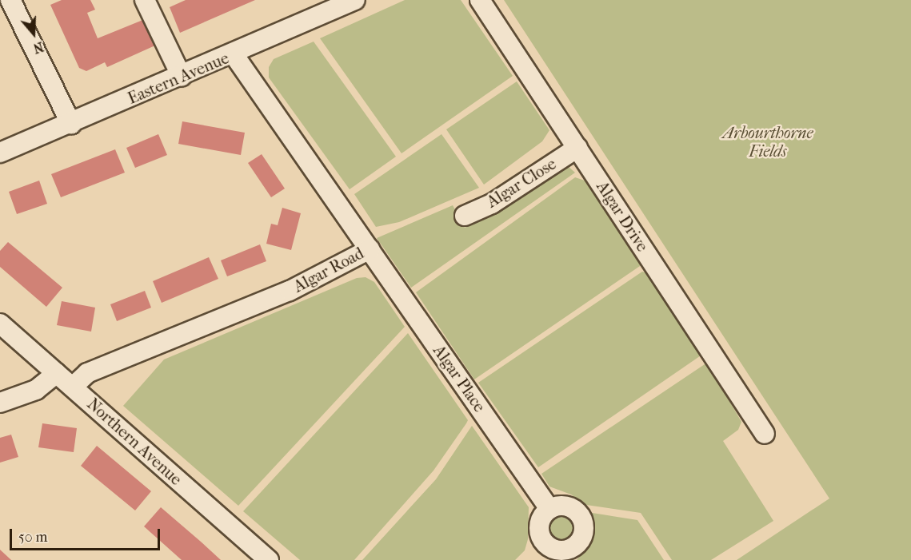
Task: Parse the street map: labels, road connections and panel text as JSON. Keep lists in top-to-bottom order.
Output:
{
  "streets": {
    "street": [
      "Eastern Avenue",
      "Algar Close",
      "Algar Drive",
      "Algar Road",
      "Algar Place",
      "Northern Avenue"
    ]
  },
  "crossings": [
    ["Eastern Avenue", "Algar Road"],
    ["Algar Close", "Algar Drive"],
    ["Algar Road", "Algar Place"],
    ["Algar Road", "Northern Avenue"]
  ],
  "parks": ["Arbourthorne Fields"],
  "scale_bar": "50 m",
  "north": "bottom"
}
